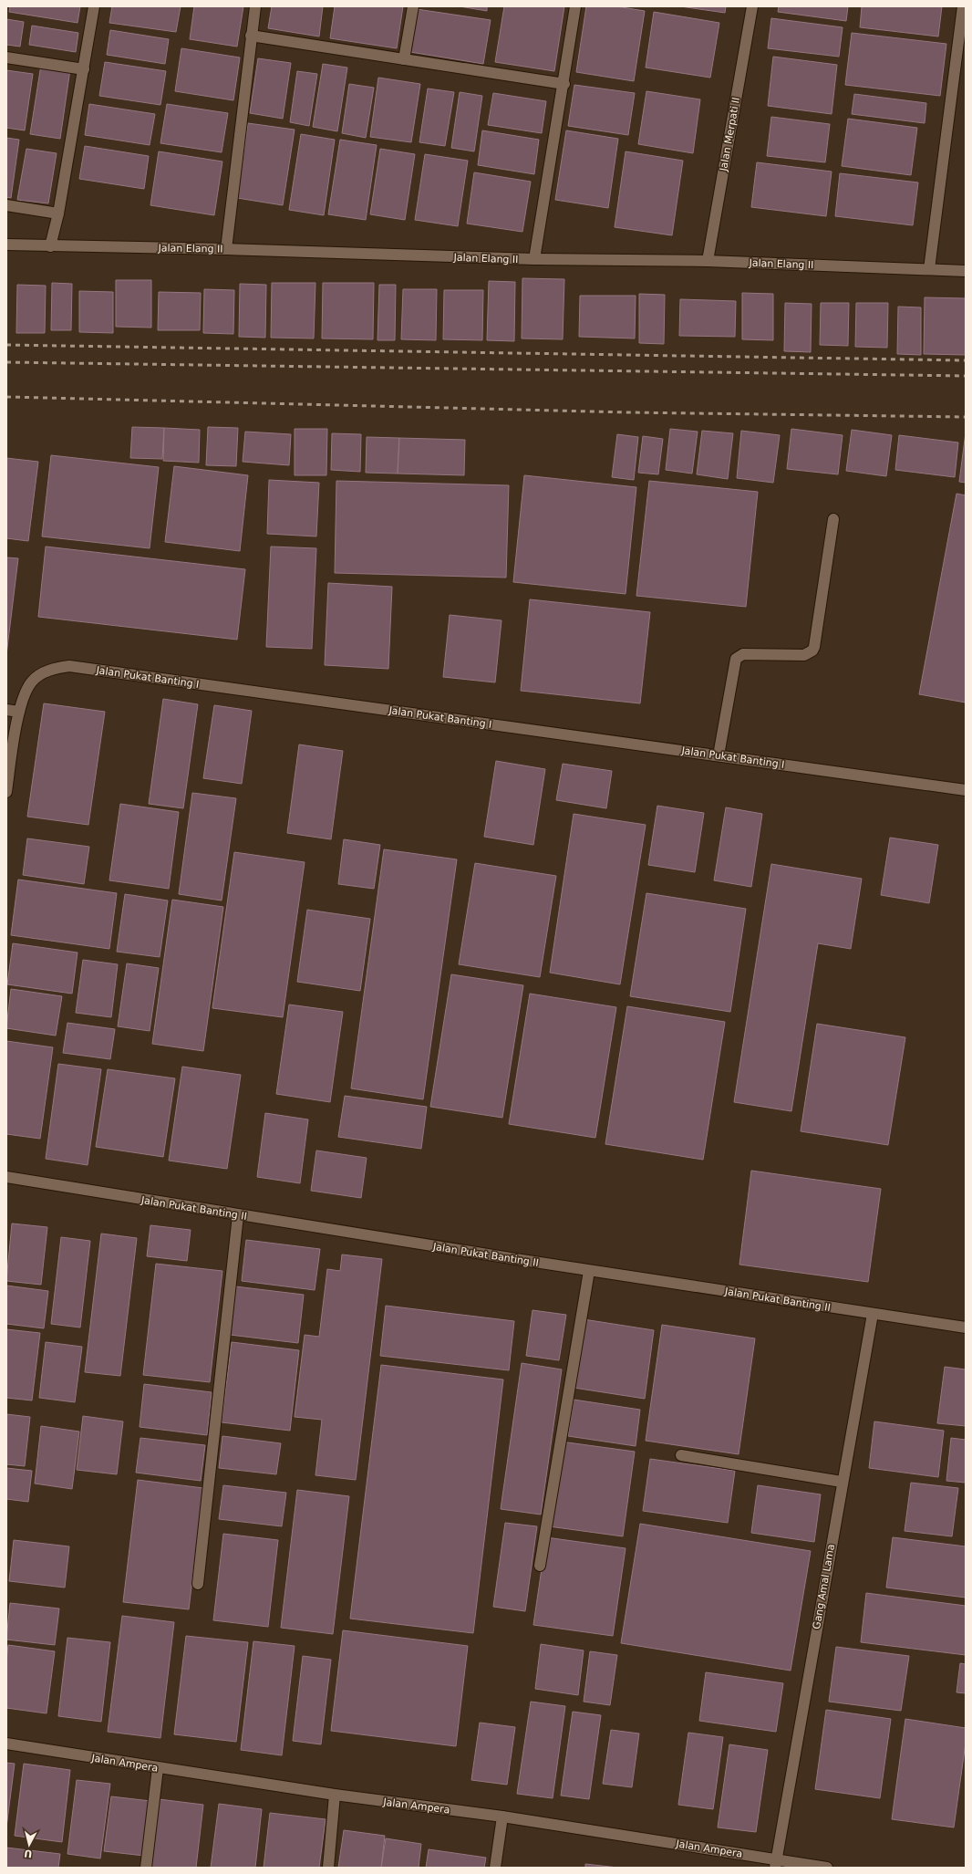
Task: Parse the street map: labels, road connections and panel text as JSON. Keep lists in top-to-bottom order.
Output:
{
  "streets": {
    "street": [
      "Jalan Merpati II",
      "Jalan Elang II",
      "Jalan Pukat Banting I",
      "Jalan Pukat Banting II",
      "Gang Amal Lama",
      "Jalan Ampera"
    ]
  },
  "crossings": [
    ["Jalan Merpati II", "Jalan Elang II"],
    ["Jalan Pukat Banting II", "Gang Amal Lama"],
    ["Gang Amal Lama", "Jalan Ampera"]
  ],
  "north": "bottom"
}
